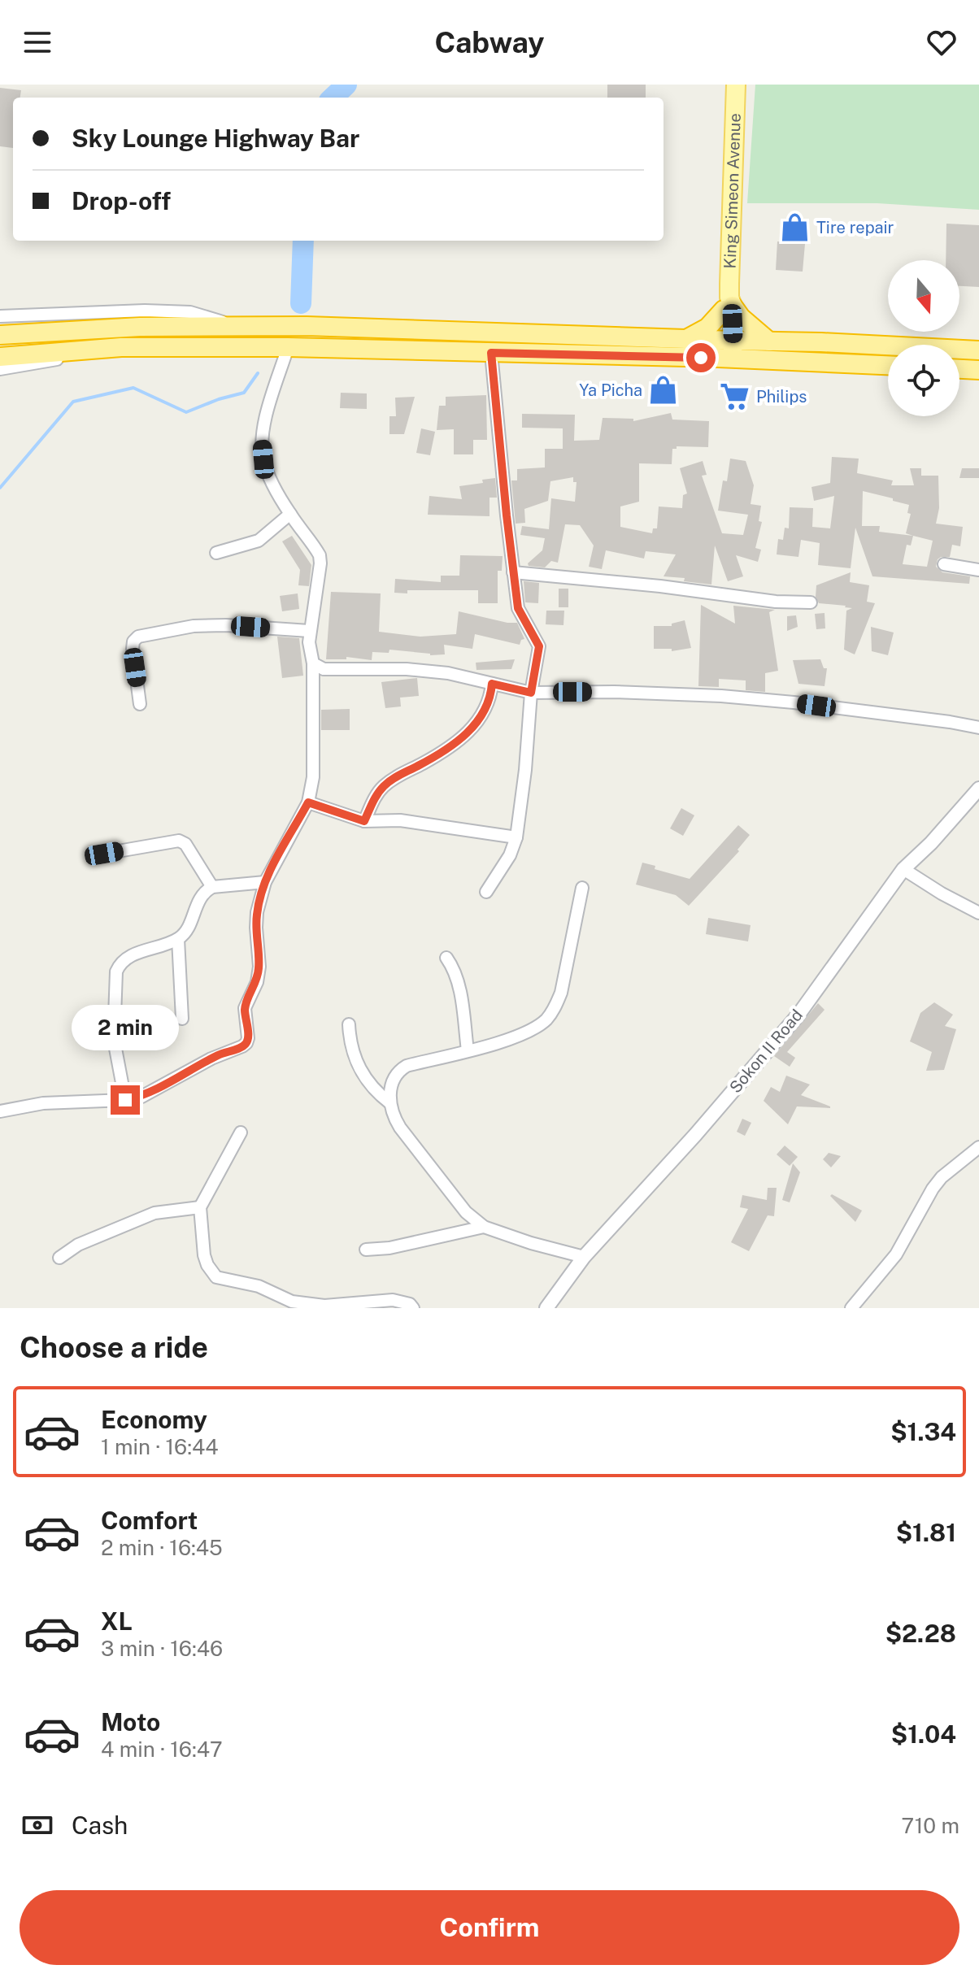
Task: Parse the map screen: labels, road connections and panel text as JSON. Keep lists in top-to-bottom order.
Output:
{
  "streets": {
    "main road": ["King Simeon Avenue"],
    "street": ["Sokon II Road"]
  },
  "places": {
    "shop": ["Tire repair", "Ya Picha"],
    "supermarket": ["Philips"]
  },
  "north": "bottom",
  "page": {
    "header": "Cabway",
    "banner": ["Sky Lounge Highway Bar", "Drop-off"],
    "bubble": "2 min",
    "heading": "Choose a ride",
    "list": [
      {
        "name": "Economy",
        "note": "1 min · 16:44",
        "value": "$1.34"
      },
      {
        "name": "Comfort",
        "note": "2 min · 16:45",
        "value": "$1.81"
      },
      {
        "name": "XL",
        "note": "3 min · 16:46",
        "value": "$2.28"
      },
      {
        "name": "Moto",
        "note": "4 min · 16:47",
        "value": "$1.04"
      }
    ],
    "pay": ["Cash", "710 m"],
    "buttons": "Confirm"
  }
}
